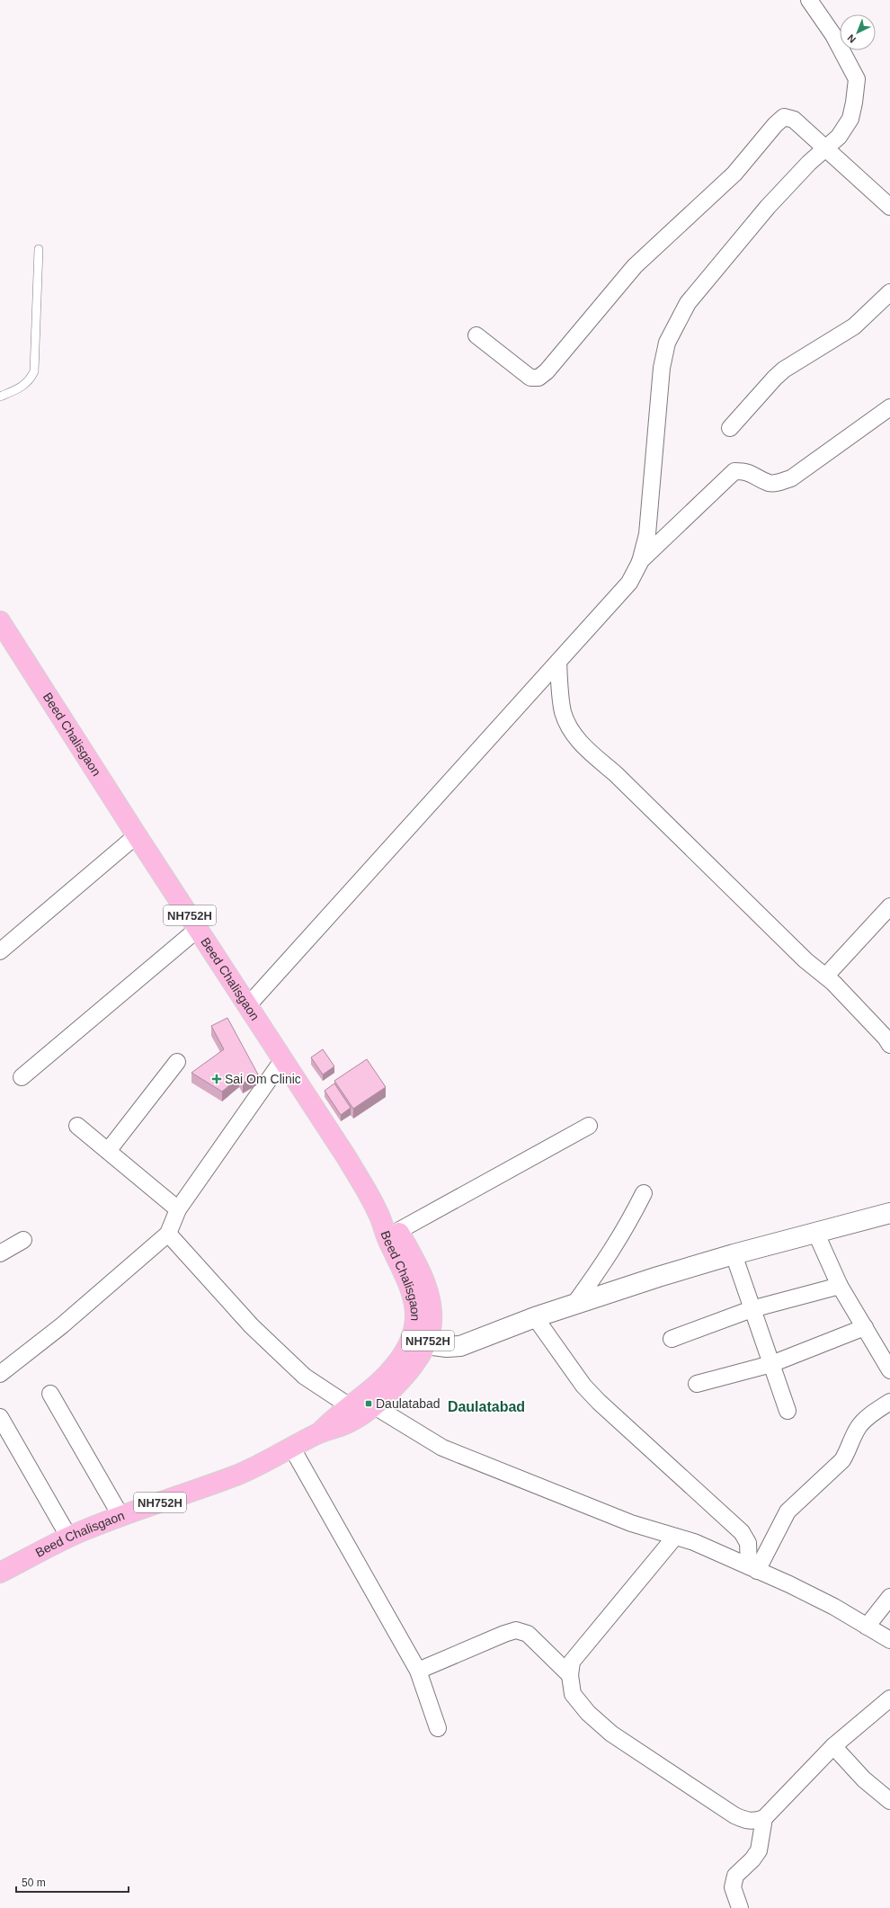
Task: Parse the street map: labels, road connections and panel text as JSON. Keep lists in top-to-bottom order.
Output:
{
  "streets": {
    "highway": ["Beed Chalisgaon", "NH752H"]
  },
  "districts": ["Daulatabad"],
  "places": {
    "health": ["Sai Om Clinic"],
    "transit": ["Daulatabad"]
  },
  "scale_bar": "50 m",
  "north": "bottom left"
}
